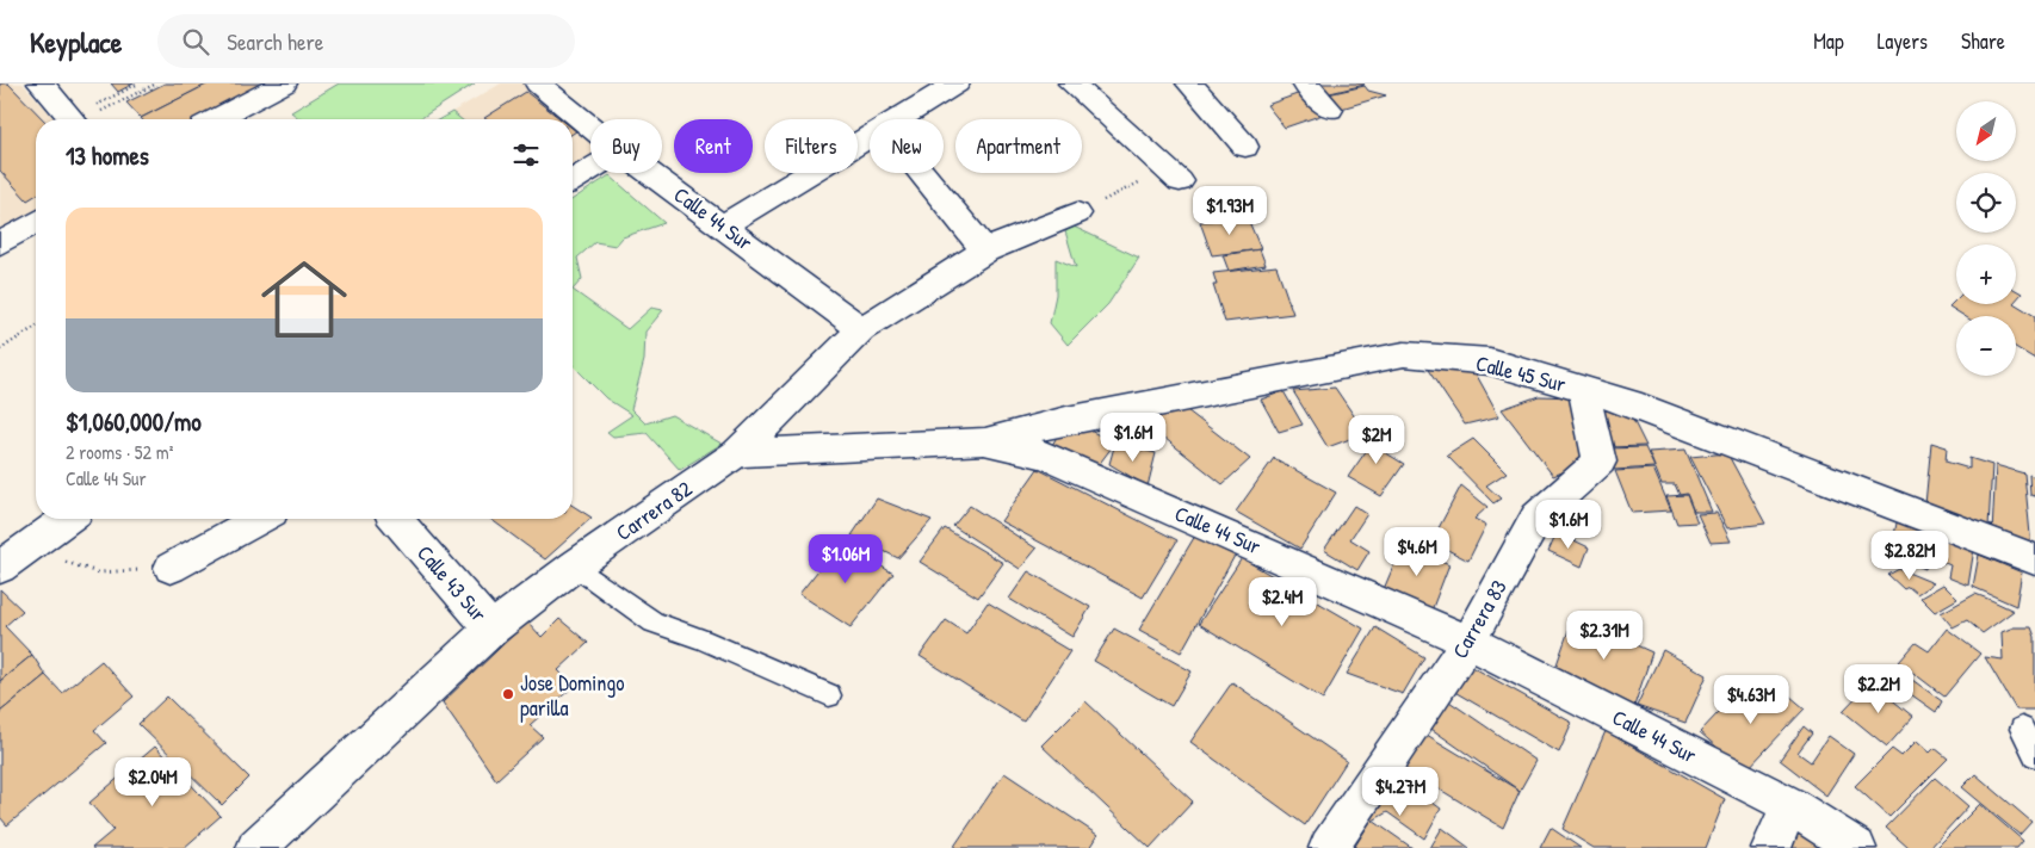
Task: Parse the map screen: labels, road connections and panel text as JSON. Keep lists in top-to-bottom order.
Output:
{
  "streets": {
    "street": [
      "Calle 44 Sur",
      "Calle 45 Sur",
      "Carrera 82",
      "Calle 43 Sur",
      "Carrera 83"
    ]
  },
  "crossings": [
    ["Calle 44 Sur", "Calle 45 Sur"],
    ["Calle 44 Sur", "Carrera 82"],
    ["Calle 44 Sur", "Carrera 83"],
    ["Calle 45 Sur", "Carrera 83"],
    ["Carrera 82", "Calle 43 Sur"]
  ],
  "places": ["Jose Domingo parilla"],
  "north": "bottom left",
  "page": {
    "header": "Keyplace",
    "search": "Search here",
    "nav": ["Map", "Layers", "Share"],
    "map_buttons": ["+", "−"],
    "chip": [
      "Buy",
      "Rent",
      "Filters",
      "New",
      "Apartment"
    ],
    "heading": "13 homes",
    "price": [
      "$1.93M",
      "$1.6M",
      "$2M",
      "$1.6M",
      "$4.6M",
      "$2.82M",
      "$1.06M",
      "$2.4M",
      "$2.31M",
      "$2.2M",
      "$4.63M",
      "$2.04M",
      "$4.27M"
    ],
    "list": [
      {
        "name": "$1,060,000/mo",
        "note": "2 rooms · 52 m² · Calle 44 Sur"
      }
    ]
  }
}
